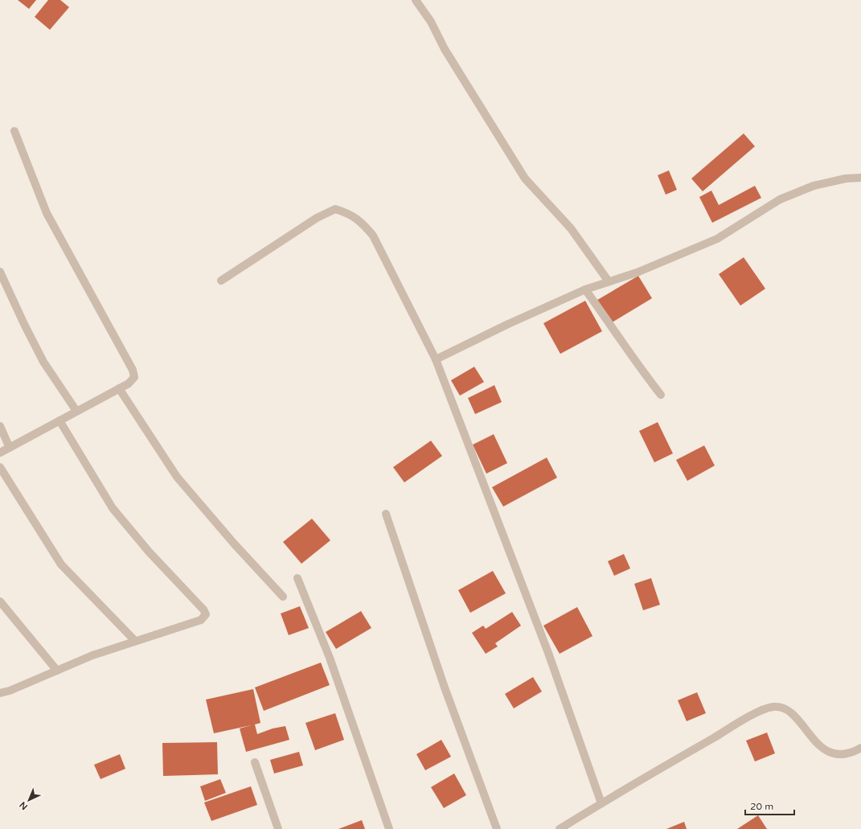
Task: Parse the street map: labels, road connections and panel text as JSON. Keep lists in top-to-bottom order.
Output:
{
  "scale_bar": "20 m",
  "north": "bottom left"
}
